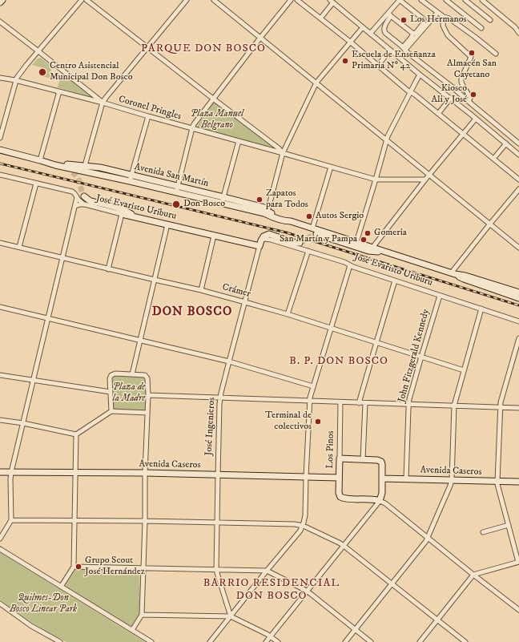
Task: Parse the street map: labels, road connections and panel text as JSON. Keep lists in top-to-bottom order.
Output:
{
  "streets": {
    "street": [
      "Coronel Pringles",
      "Avenida San Martín",
      "José Evaristo Uriburu",
      "Crámer",
      "John Fitzgerald Kennedy",
      "José Ingenieros",
      "Los Pinos",
      "Avenida Caseros"
    ]
  },
  "crossings": [
    ["José Evaristo Uriburu", "John Fitzgerald Kennedy"],
    ["José Evaristo Uriburu", "José Ingenieros"],
    ["Crámer", "John Fitzgerald Kennedy"],
    ["Crámer", "José Ingenieros"],
    ["John Fitzgerald Kennedy", "Avenida Caseros"],
    ["José Ingenieros", "Avenida Caseros"],
    ["Los Pinos", "Avenida Caseros"]
  ],
  "districts": [
    "PARQUE DON BOSCO",
    "DON BOSCO",
    "B. P. DON BOSCO",
    "BARRIO RESIDENCIAL DON BOSCO"
  ],
  "parks": ["Plaza Manuel Belgrano", "Plaza de la Madre", "Quilmes-Don Bosco Linear Park"],
  "places": [
    "Los Hermanos",
    "Almacén San Cayetano",
    "Escuela de Enseñanza Primaria Nº 42",
    "Centro Asistencial Municipal Don Bosco",
    "Kiosco Ali y José",
    "Zapatos para Todos",
    "Don Bosco",
    "Autos Sergio",
    "Gomeria",
    "San Martín y Pampa",
    "Terminal de colectivos",
    "Grupo Scout José Hernández"
  ]
}
